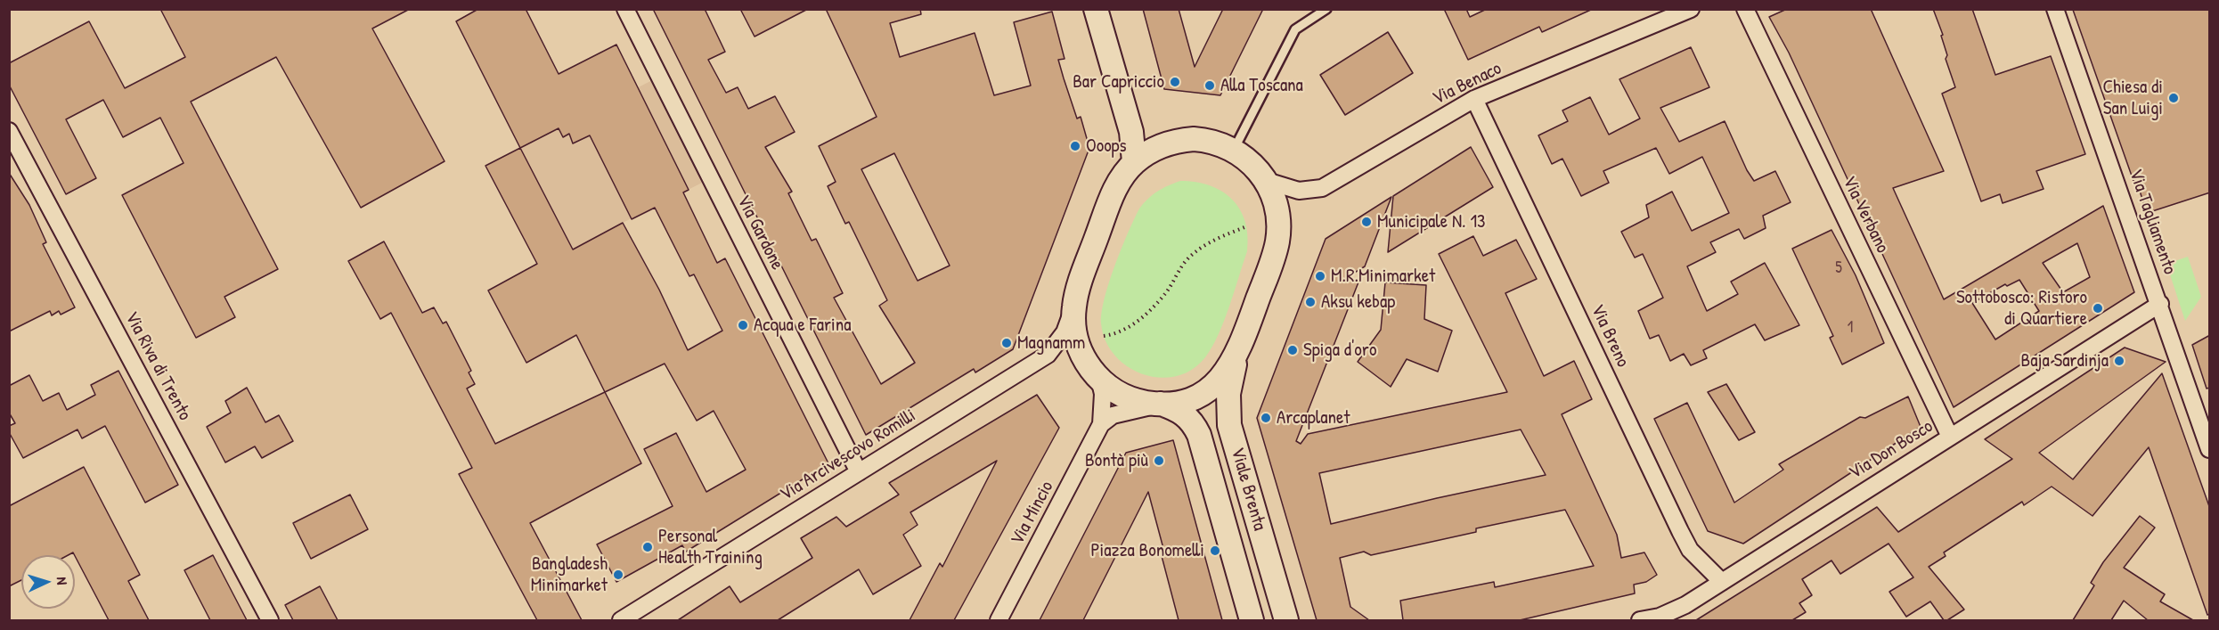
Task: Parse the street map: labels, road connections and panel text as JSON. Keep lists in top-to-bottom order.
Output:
{
  "streets": {
    "street": [
      "Via Benaco",
      "Via Verbano",
      "Via Tagliamento",
      "Via Gardone",
      "Via Breno",
      "Via Riva di Trento",
      "Via Don Bosco",
      "Via Arcivescovo Romilli",
      "Viale Brenta",
      "Via Mincio"
    ]
  },
  "crossings": [
    ["Via Benaco", "Via Breno"],
    ["Via Verbano", "Via Don Bosco"],
    ["Via Tagliamento", "Via Don Bosco"],
    ["Via Gardone", "Via Arcivescovo Romilli"],
    ["Via Breno", "Via Don Bosco"]
  ],
  "places": [
    "Bar Capriccio",
    "Alla Toscana",
    "Chiesa di San Luigi",
    "Ooops",
    "Municipale N. 13",
    "M.R.Minimarket",
    "Aksu kebap",
    "Sottobosco: Ristoro di Quartiere",
    "Acqua e Farina",
    "Magnamm",
    "Spiga d'oro",
    "Baja Sardinja",
    "Arcaplanet",
    "Bontà più",
    "Personal Health Training",
    "Piazza Bonomelli",
    "Bangladesh Minimarket"
  ],
  "house_numbers": ["5", "1"],
  "north": "right"
}
